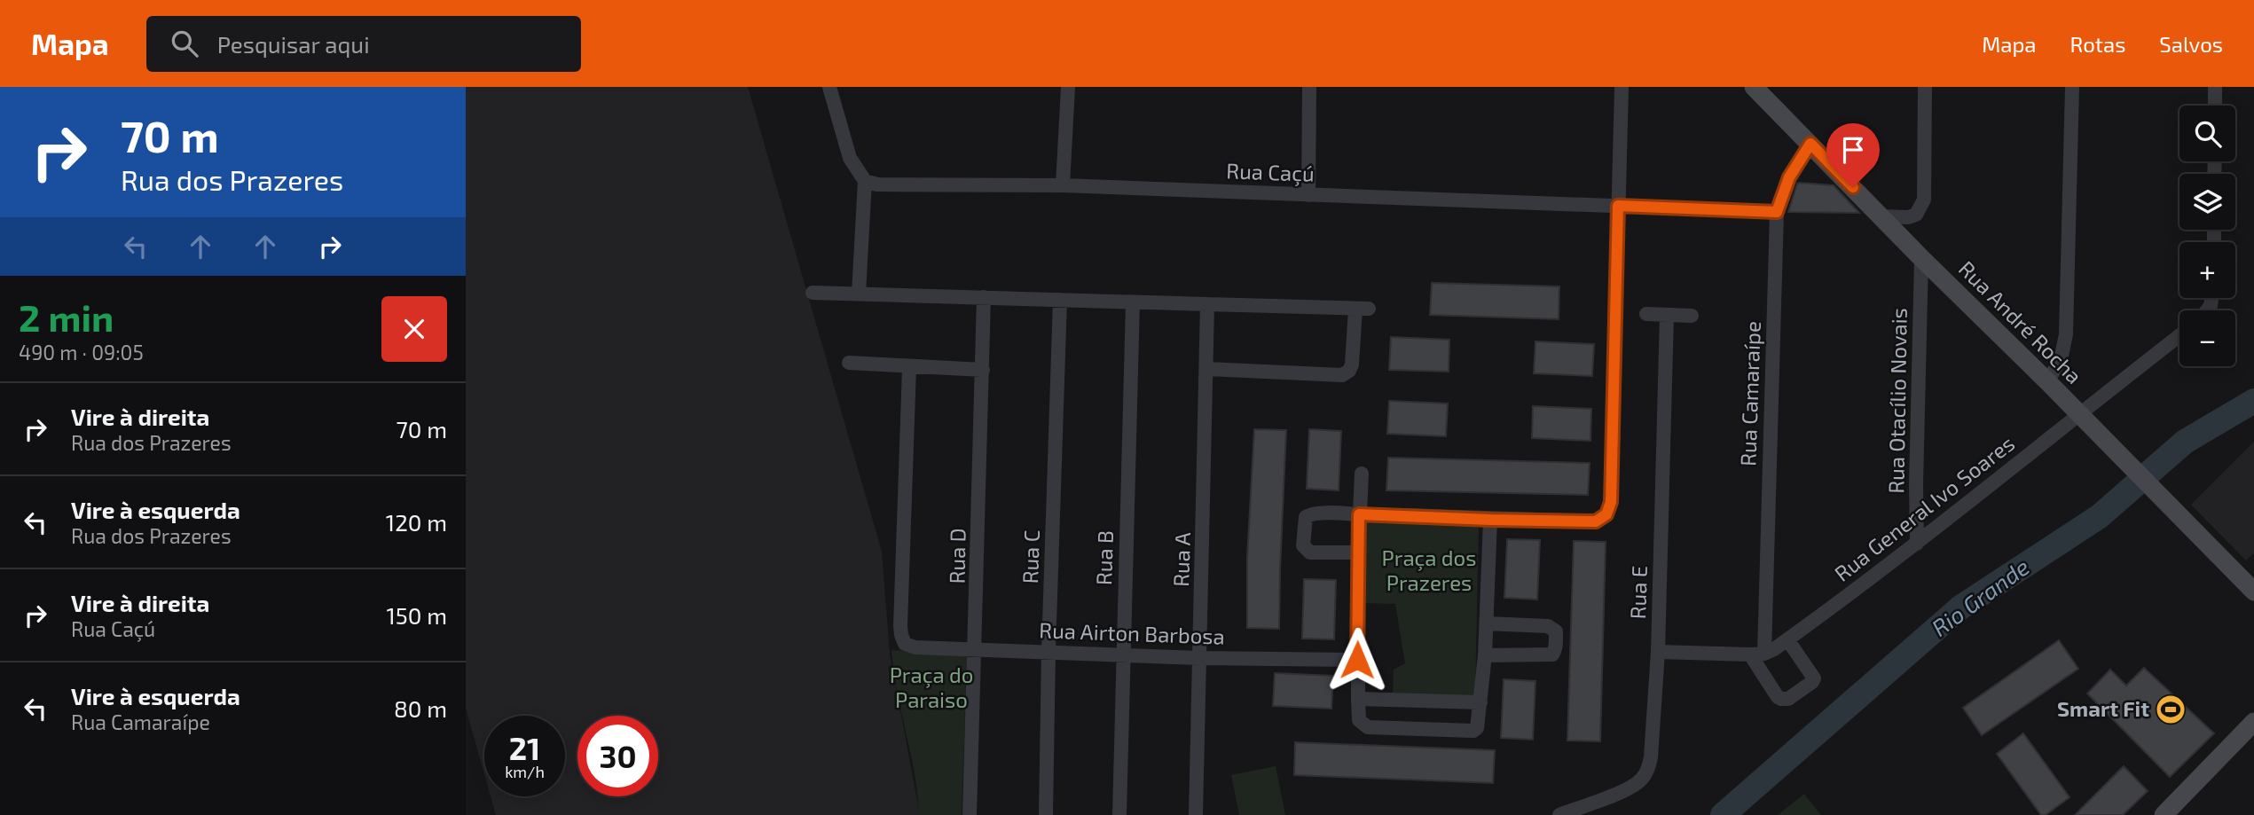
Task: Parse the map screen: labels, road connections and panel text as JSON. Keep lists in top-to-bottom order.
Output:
{
  "streets": {
    "main road": ["Rua André Rocha"],
    "street": [
      "Rua Caçú",
      "Rua Camaraípe",
      "Rua Otacílio Novais",
      "Rua General Ivo Soares",
      "Rua D",
      "Rua C",
      "Rua B",
      "Rua A",
      "Rua E",
      "Rua Airton Barbosa"
    ]
  },
  "crossings": [
    ["Rua Caçú", "Rua Camaraípe"],
    ["Rua André Rocha", "Rua Camaraípe"],
    ["Rua André Rocha", "Rua Otacílio Novais"],
    ["Rua André Rocha", "Rua General Ivo Soares"],
    ["Rua Camaraípe", "Rua General Ivo Soares"],
    ["Rua Otacílio Novais", "Rua General Ivo Soares"],
    ["Rua D", "Rua Airton Barbosa"],
    ["Rua C", "Rua Airton Barbosa"],
    ["Rua B", "Rua Airton Barbosa"],
    ["Rua A", "Rua Airton Barbosa"]
  ],
  "water": ["Rio Grande"],
  "parks": ["Praça dos Prazeres", "Praça do Paraiso"],
  "places": {
    "sports": ["Smart Fit"]
  },
  "page": {
    "header": "Mapa",
    "search": "Pesquisar aqui",
    "nav": ["Mapa", "Rotas", "Salvos"],
    "turn": ["70 m", "Rua dos Prazeres"],
    "map_buttons": ["+", "−"],
    "heading": ["2 min", "490 m · 09:05"],
    "list": [
      {
        "name": "Vire à direita",
        "note": "Rua dos Prazeres",
        "value": "70 m"
      },
      {
        "name": "Vire à esquerda",
        "note": "Rua dos Prazeres",
        "value": "120 m"
      },
      {
        "name": "Vire à direita",
        "note": "Rua Caçú",
        "value": "150 m"
      },
      {
        "name": "Vire à esquerda",
        "note": "Rua Camaraípe",
        "value": "80 m"
      }
    ],
    "speed": "21 km/h",
    "limit": "30"
  }
}
